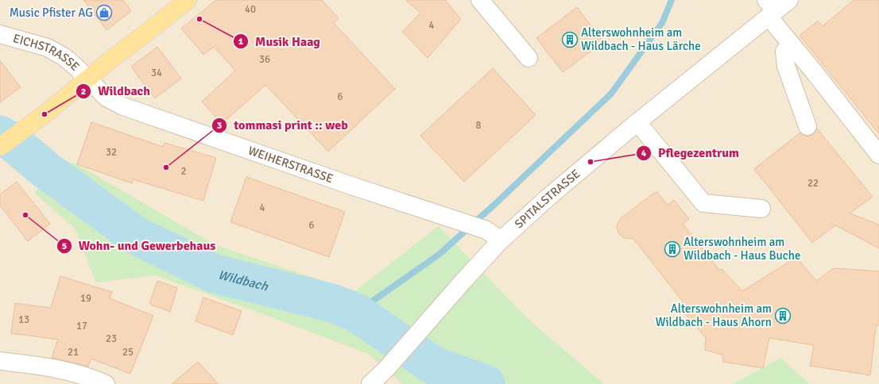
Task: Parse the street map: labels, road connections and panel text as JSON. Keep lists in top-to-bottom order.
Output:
{
  "streets": {
    "street": ["EICHSTRASSE", "WEIHERSTRASSE", "SPITALSTRASSE"]
  },
  "crossings": [
    ["EICHSTRASSE", "WEIHERSTRASSE"],
    ["WEIHERSTRASSE", "SPITALSTRASSE"]
  ],
  "water": ["Wildbach"],
  "places": {
    "shop": ["Music Pfister AG"],
    "other": [
      "Musik Haag",
      "Wildbach",
      "Pflegezentrum",
      "tommasi print :: web",
      "Wohn- und Gewerbehaus"
    ],
    "building": ["Alterswohnheim am Wildbach - Haus Lärche", "Alterswohnheim am Wildbach - Haus Buche", "Alterswohnheim am Wildbach - Haus Ahorn"]
  },
  "house_numbers": [
    "40",
    "4",
    "36",
    "34",
    "6",
    "8",
    "32",
    "2",
    "22",
    "4",
    "6",
    "19",
    "13",
    "17",
    "23",
    "21",
    "25"
  ]
}
